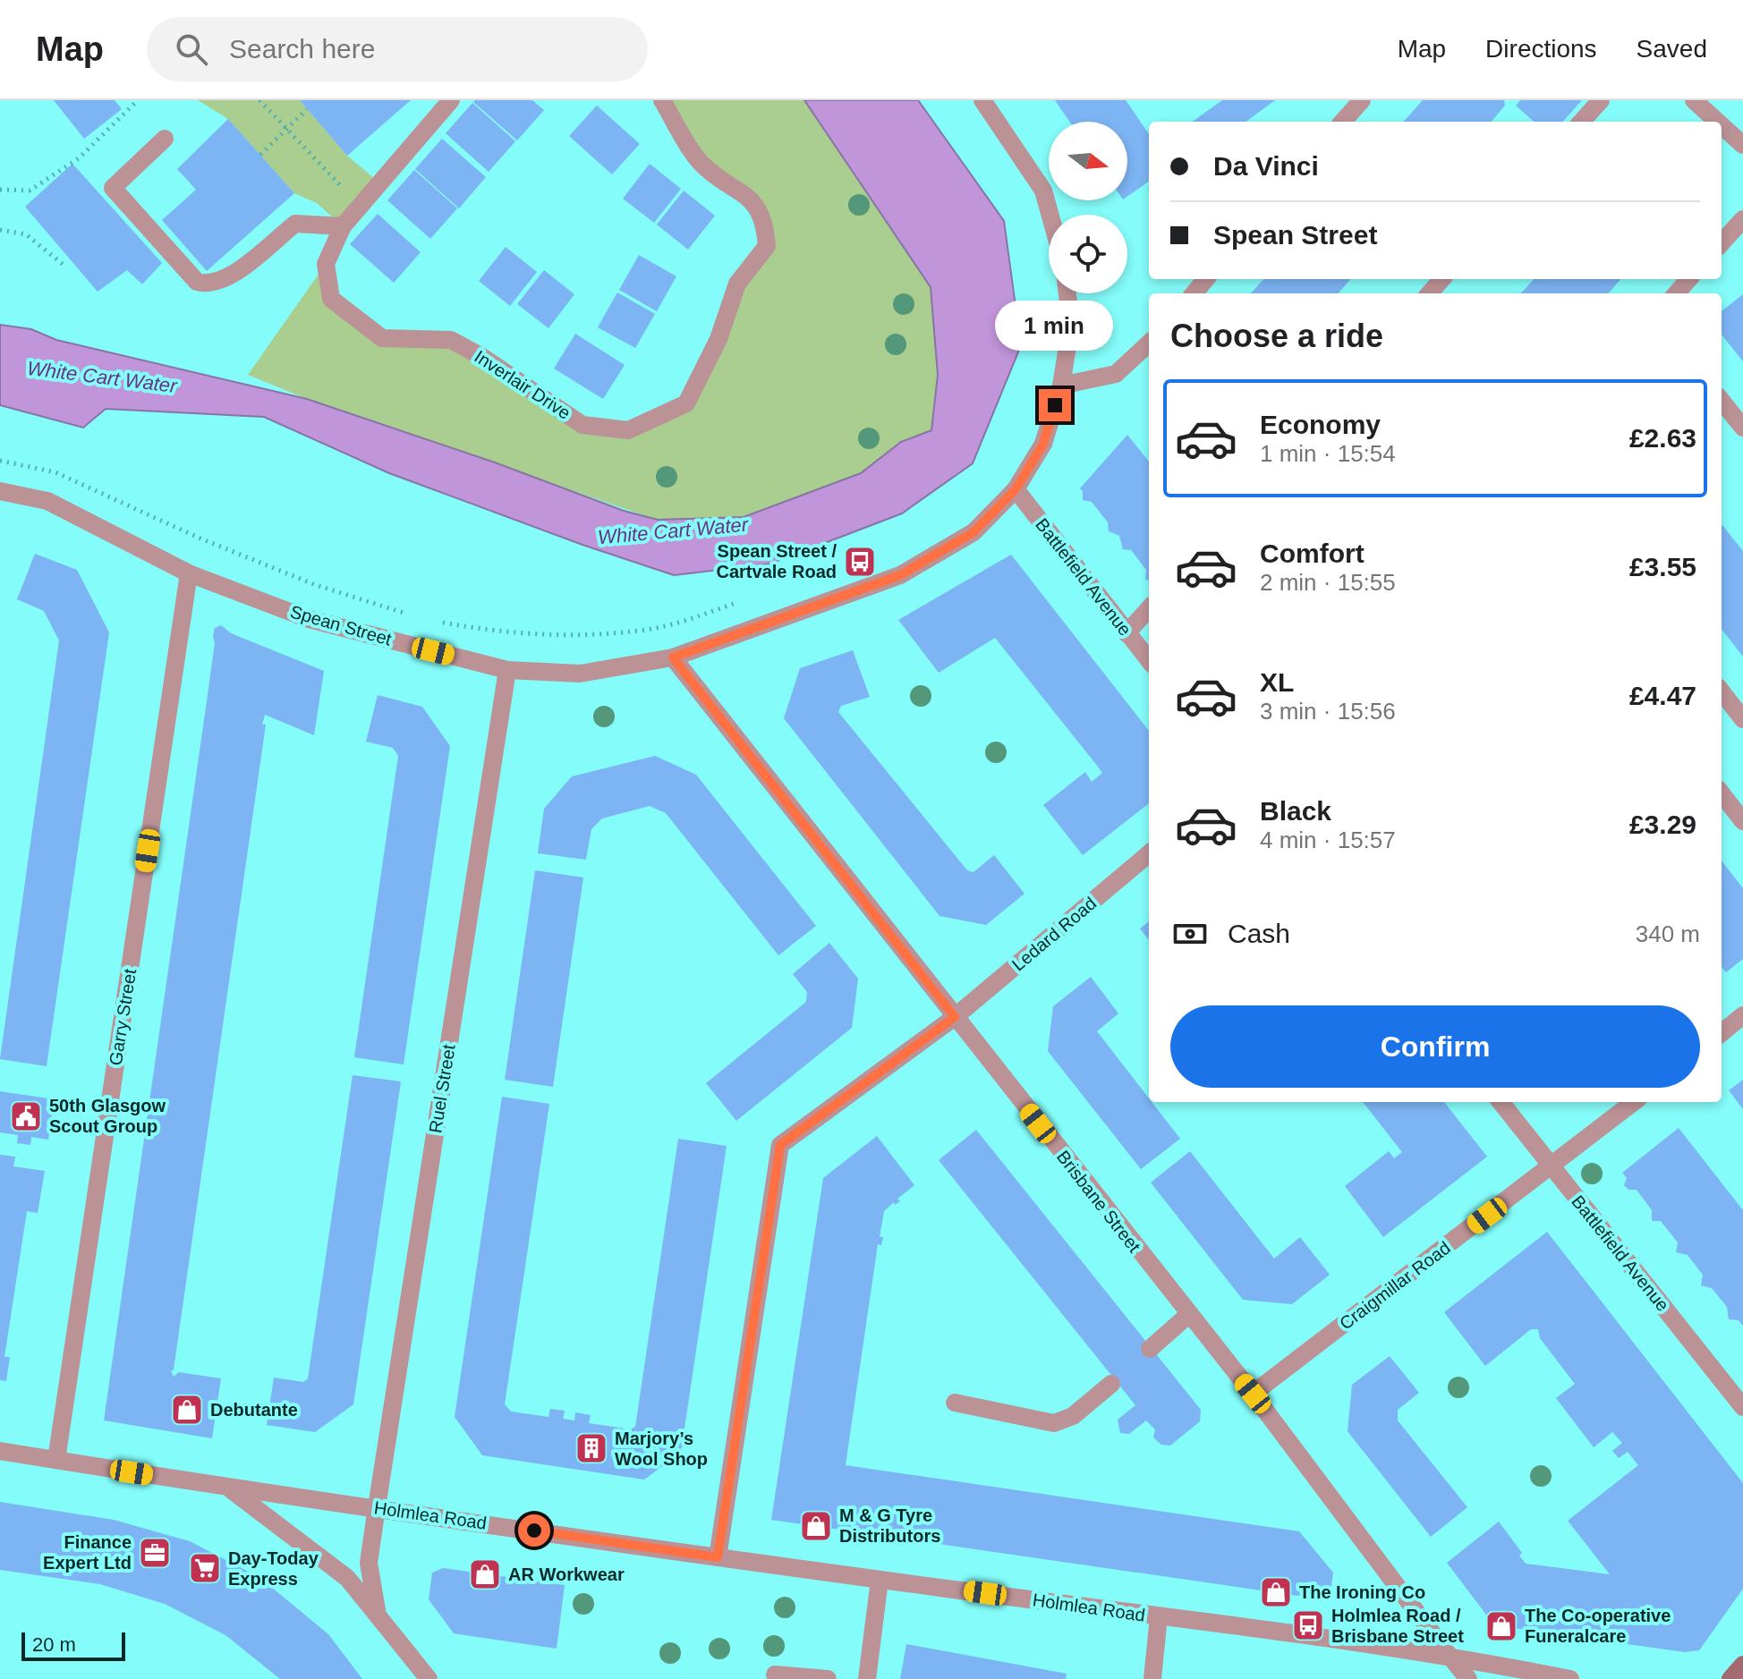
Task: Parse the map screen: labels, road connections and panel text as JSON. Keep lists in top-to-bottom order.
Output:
{
  "streets": {
    "street": [
      "Inverlair Drive",
      "Battlefield Avenue",
      "Spean Street",
      "Ledard Road",
      "Garry Street",
      "Ruel Street",
      "Brisbane Street",
      "Craigmillar Road",
      "Holmlea Road"
    ]
  },
  "crossings": [
    ["Battlefield Avenue", "Spean Street"],
    ["Battlefield Avenue", "Craigmillar Road"],
    ["Spean Street", "Garry Street"],
    ["Spean Street", "Ruel Street"],
    ["Spean Street", "Brisbane Street"],
    ["Ledard Road", "Brisbane Street"],
    ["Ledard Road", "Holmlea Road"],
    ["Garry Street", "Holmlea Road"],
    ["Ruel Street", "Holmlea Road"],
    ["Brisbane Street", "Craigmillar Road"],
    ["Brisbane Street", "Holmlea Road"]
  ],
  "water": ["White Cart Water"],
  "places": {
    "bus stop": ["Spean Street / Cartvale Road", "Holmlea Road / Brisbane Street"],
    "public building": ["50th Glasgow Scout Group"],
    "shop": [
      "Debutante",
      "M & G Tyre Distributors",
      "AR Workwear",
      "The Ironing Co",
      "The Co-operative Funeralcare"
    ],
    "building": ["Marjory’s Wool Shop"],
    "office": ["Finance Expert Ltd"],
    "supermarket": ["Day-Today Express"]
  },
  "scale_bar": "20 m",
  "north": "right",
  "page": {
    "header": "Map",
    "search": "Search here",
    "nav": ["Map", "Directions", "Saved"],
    "banner": ["Da Vinci", "Spean Street"],
    "heading": "Choose a ride",
    "bubble": "1 min",
    "list": [
      {
        "name": "Economy",
        "note": "1 min · 15:54",
        "value": "£2.63"
      },
      {
        "name": "Comfort",
        "note": "2 min · 15:55",
        "value": "£3.55"
      },
      {
        "name": "XL",
        "note": "3 min · 15:56",
        "value": "£4.47"
      },
      {
        "name": "Black",
        "note": "4 min · 15:57",
        "value": "£3.29"
      }
    ],
    "pay": ["Cash", "340 m"],
    "buttons": "Confirm",
    "scale": "20 m"
  }
}
